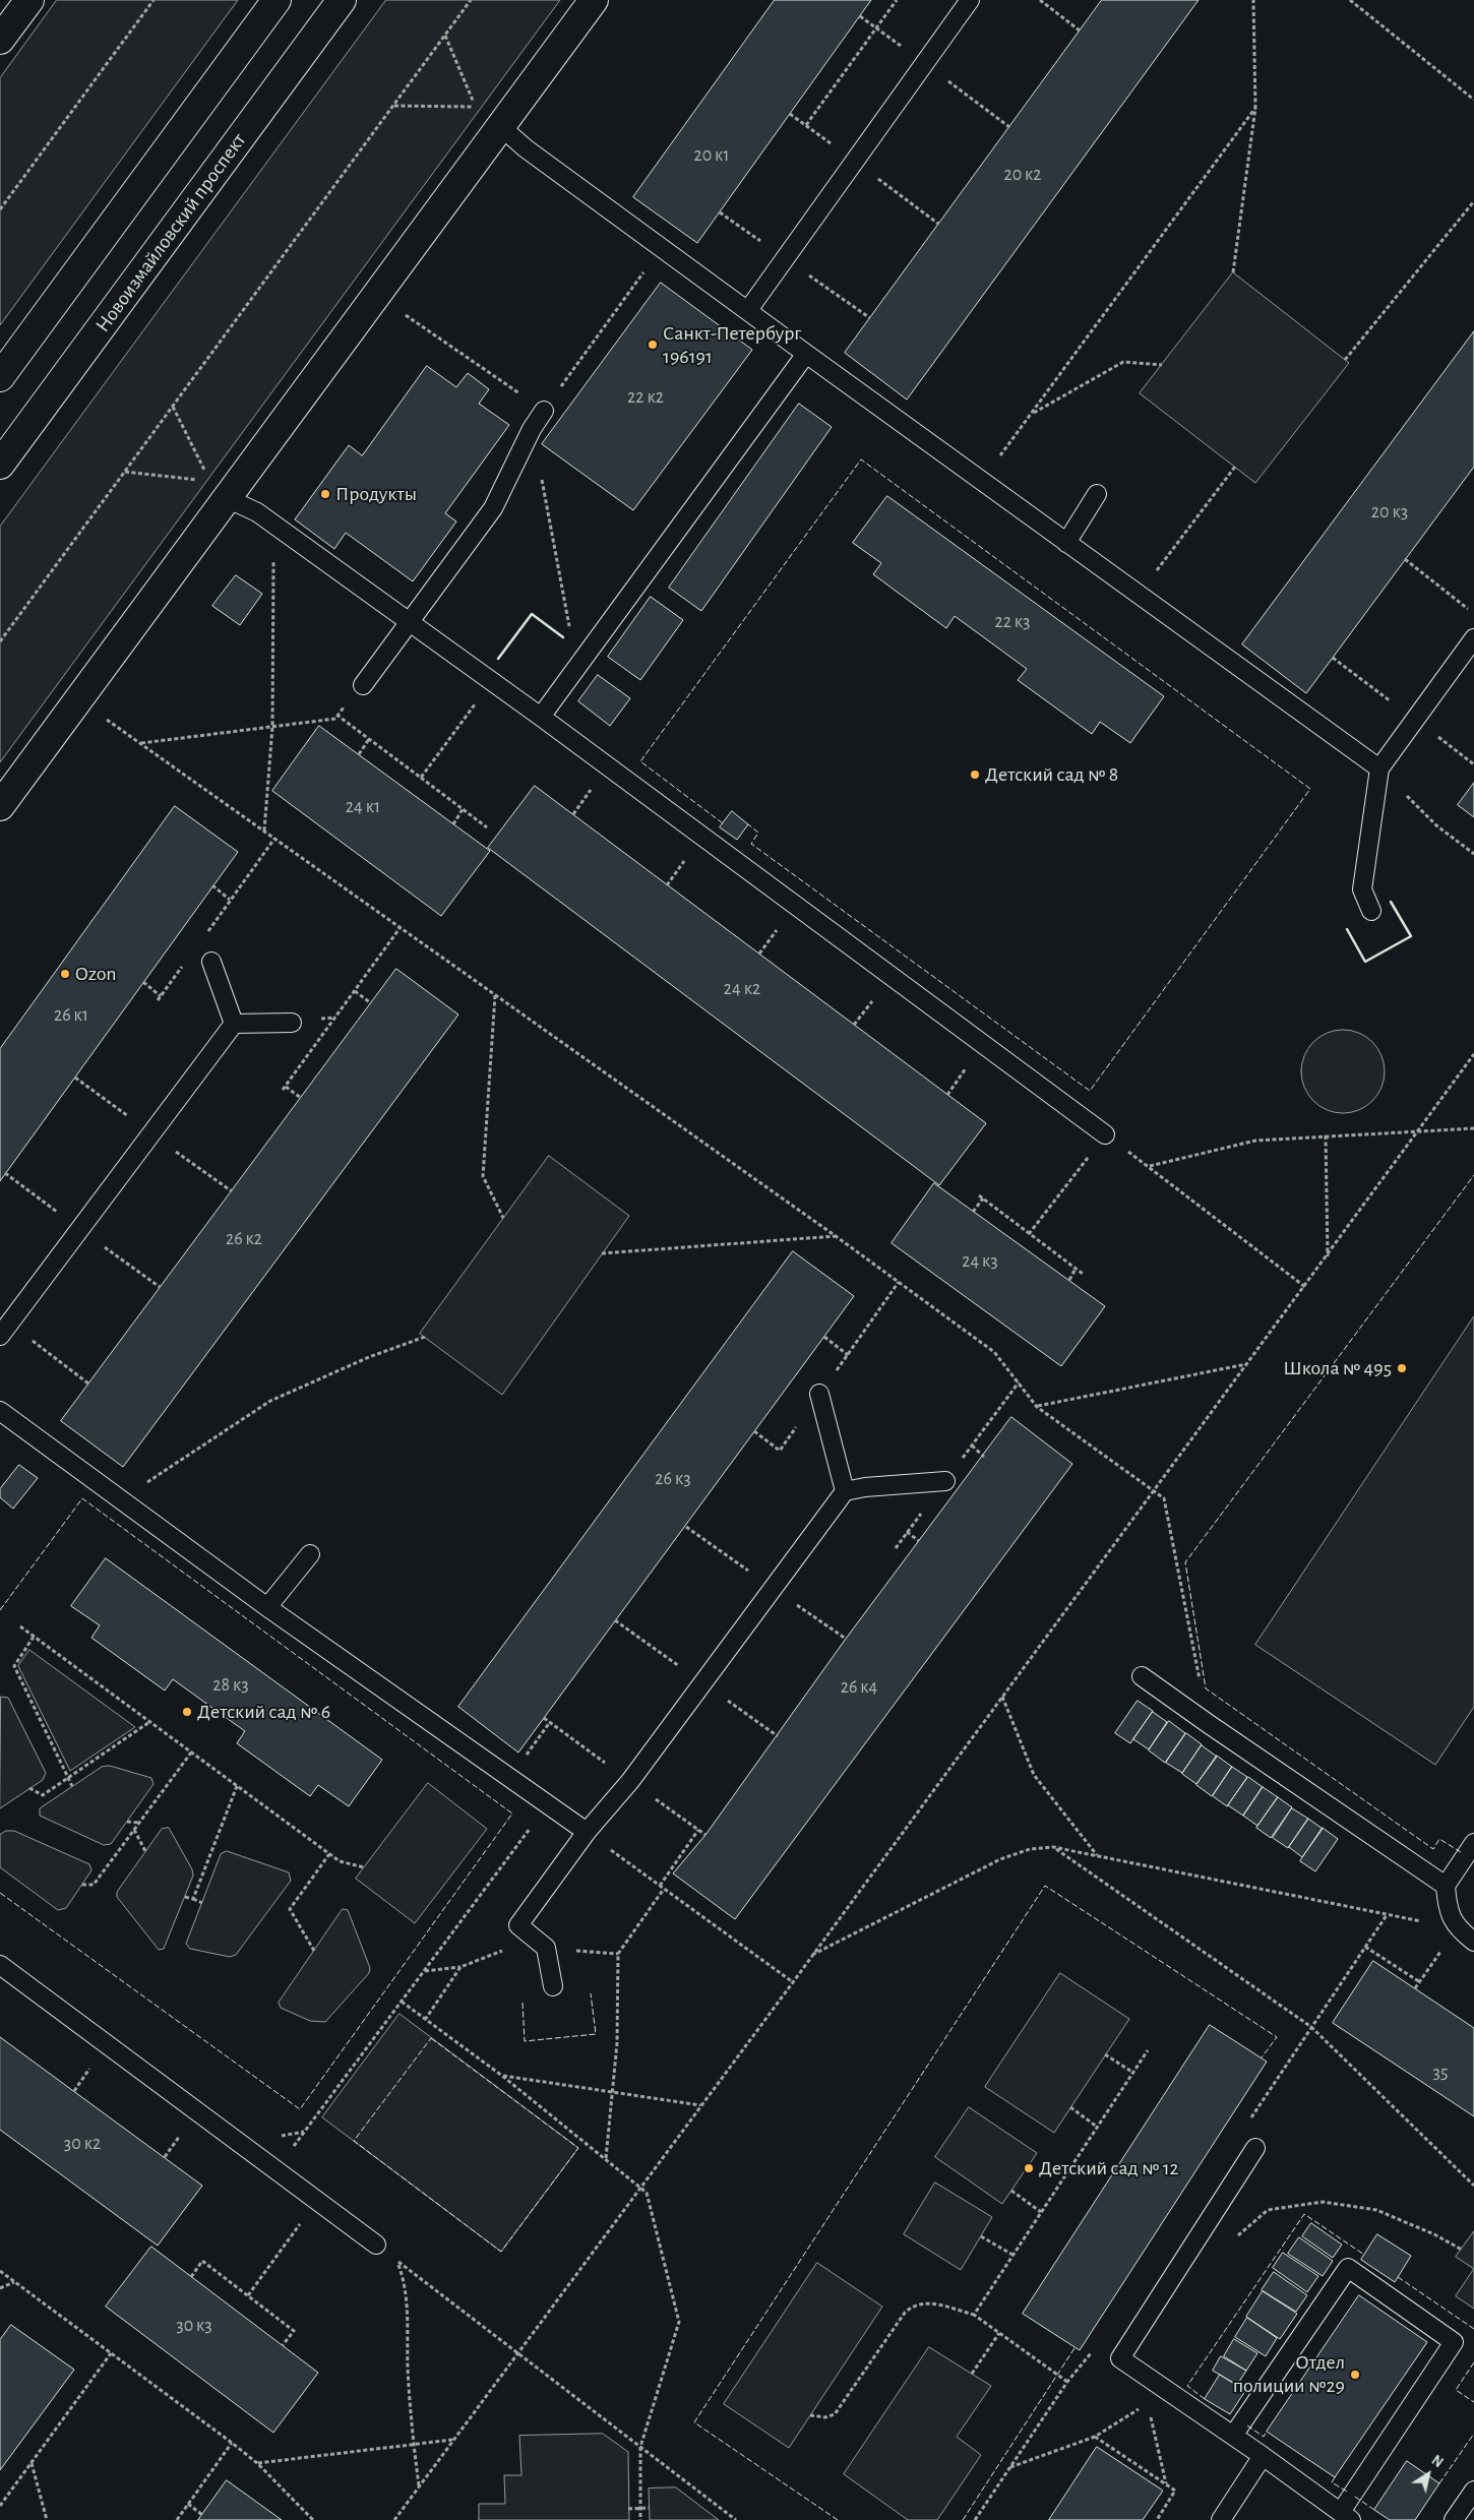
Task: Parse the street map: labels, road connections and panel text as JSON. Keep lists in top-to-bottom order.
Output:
{
  "streets": {
    "street": ["Новоизмайловский проспект"]
  },
  "places": [
    "Санкт-Петербург 196191",
    "Продукты",
    "Детский сад № 8",
    "Ozon",
    "Школа № 495",
    "Детский сад № 6",
    "Детский сад № 12",
    "Отдел полиции №29"
  ],
  "house_numbers": [
    "20 к1",
    "20 к2",
    "22 к2",
    "20 к3",
    "22 к3",
    "24 к1",
    "24 к2",
    "26 к1",
    "26 к2",
    "24 к3",
    "26 к3",
    "28 к3",
    "26 к4",
    "35",
    "30 к2",
    "30 к3"
  ],
  "north": "top right"
}
